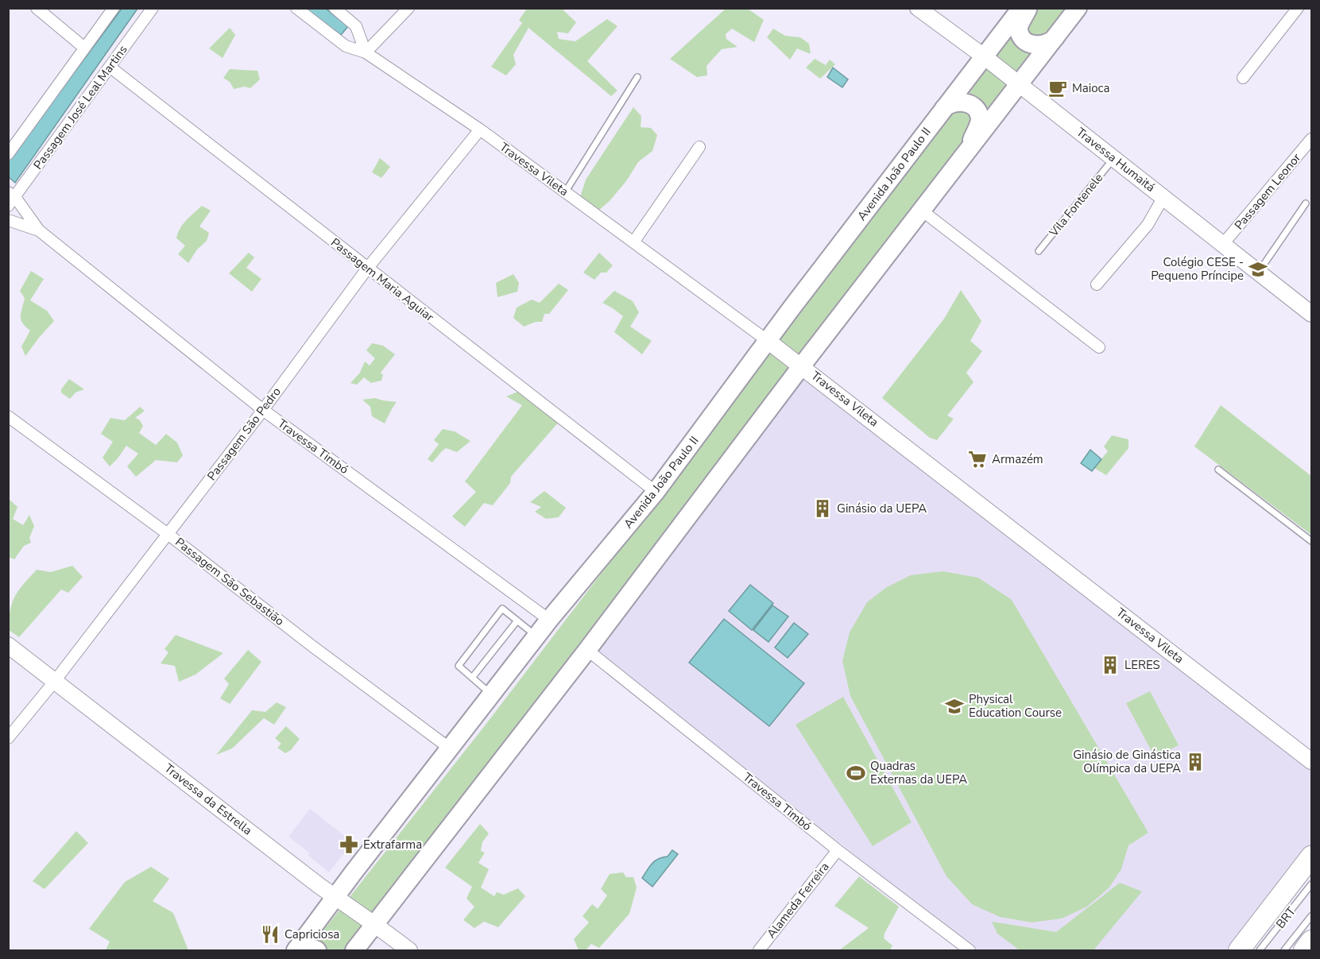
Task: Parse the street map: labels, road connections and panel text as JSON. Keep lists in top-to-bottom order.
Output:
{
  "streets": {
    "main road": ["Avenida João Paulo II"],
    "street": [
      "Passagem José Leal Martins",
      "Travessa Humaitá",
      "Travessa Vileta",
      "Passagem Leonor",
      "Passagem Maria Aguiar",
      "Passagem São Pedro",
      "Travessa Timbó",
      "Passagem São Sebastião",
      "Travessa da Estrella",
      "Alameda Ferreira"
    ],
    "lane": ["Vila Fontenele", "BRT"]
  },
  "crossings": [
    ["Passagem José Leal Martins", "Passagem Maria Aguiar"],
    ["Passagem José Leal Martins", "Travessa Timbó"],
    ["Travessa Humaitá", "Avenida João Paulo II"],
    ["Travessa Humaitá", "Passagem Leonor"],
    ["Travessa Humaitá", "Vila Fontenele"],
    ["Travessa Vileta", "Avenida João Paulo II"],
    ["Travessa Vileta", "Passagem São Pedro"],
    ["Avenida João Paulo II", "Passagem Maria Aguiar"],
    ["Avenida João Paulo II", "Travessa Timbó"],
    ["Avenida João Paulo II", "Passagem São Sebastião"],
    ["Avenida João Paulo II", "Travessa da Estrella"],
    ["Passagem Maria Aguiar", "Passagem São Pedro"],
    ["Passagem São Pedro", "Travessa Timbó"],
    ["Passagem São Pedro", "Passagem São Sebastião"],
    ["Passagem São Pedro", "Travessa da Estrella"],
    ["Travessa Timbó", "Alameda Ferreira"]
  ],
  "places": {
    "cafe": ["Maioca"],
    "school or university": ["Colégio CESE - Pequeno Príncipe", "Physical Education Course"],
    "supermarket": ["Armazém"],
    "building": ["Ginásio da UEPA", "LERES", "Ginásio de Ginástica Olímpica da UEPA"],
    "sports": ["Quadras Externas da UEPA"],
    "pharmacy": ["Extrafarma"],
    "restaurant": ["Capriciosa"]
  }
}
